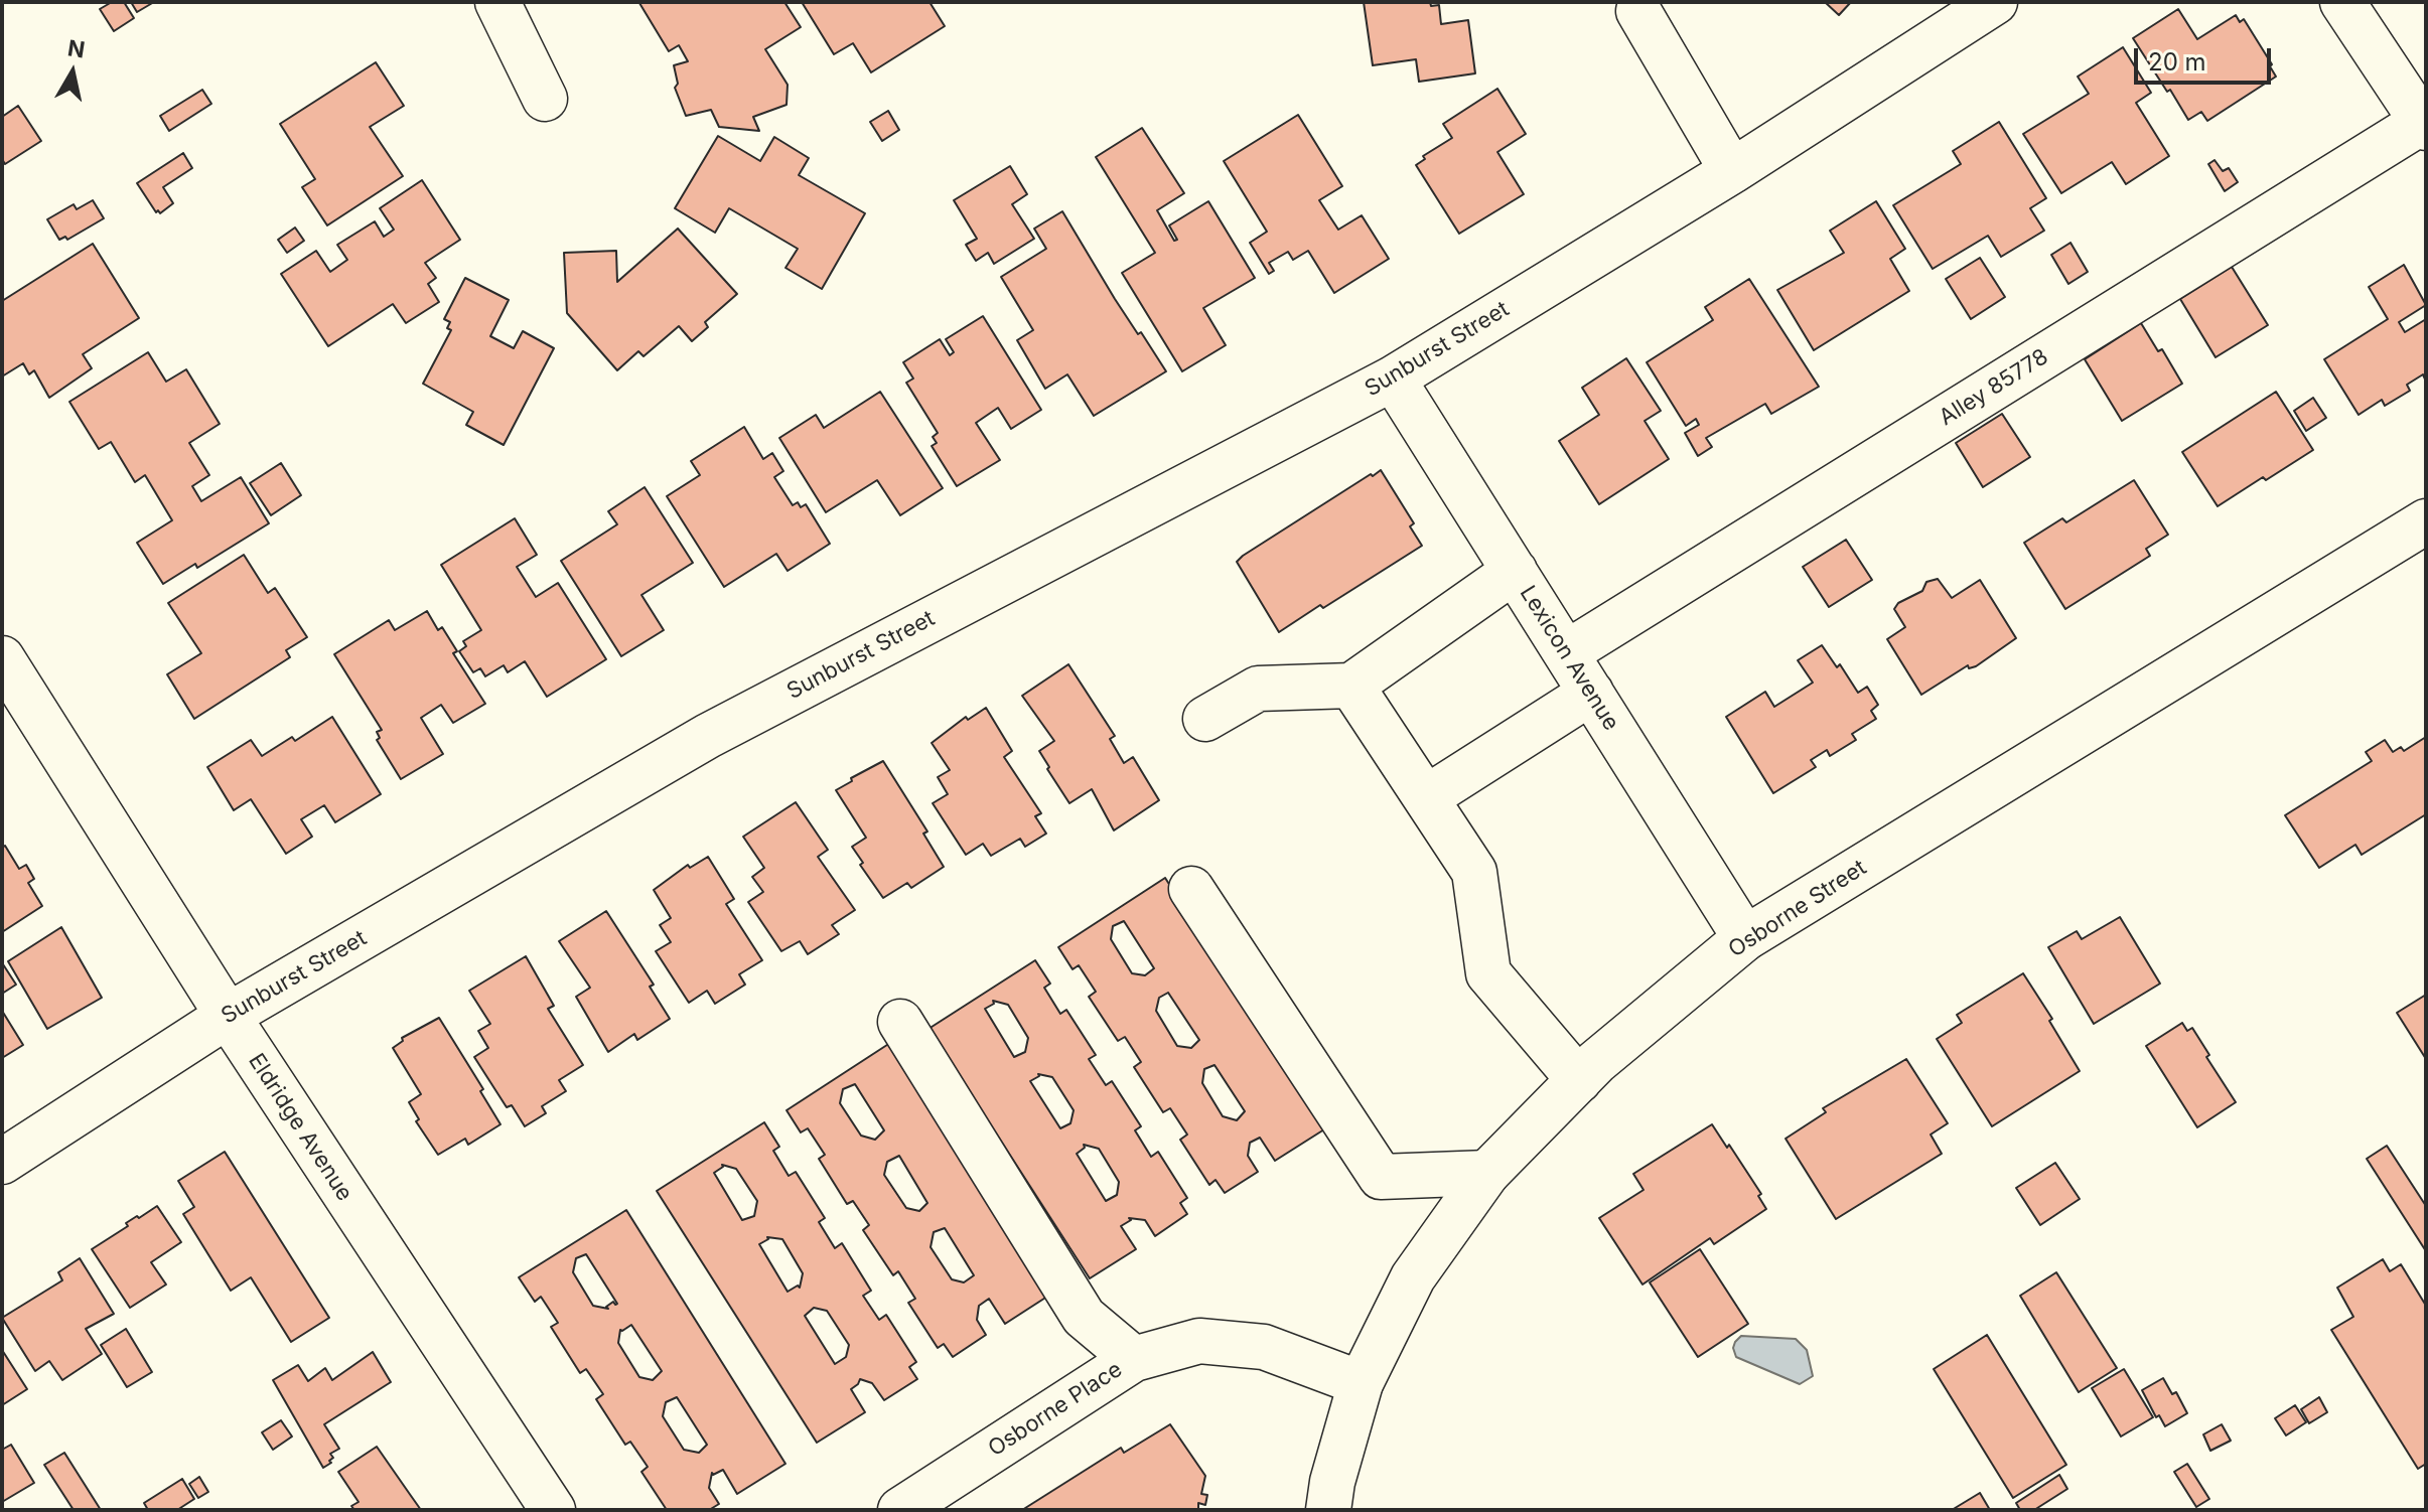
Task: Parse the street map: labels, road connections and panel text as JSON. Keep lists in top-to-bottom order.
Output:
{
  "streets": {
    "street": [
      "Sunburst Street",
      "Alley 85778",
      "Lexicon Avenue",
      "Osborne Street",
      "Eldridge Avenue",
      "Osborne Place"
    ]
  },
  "crossings": [
    ["Sunburst Street", "Lexicon Avenue"],
    ["Sunburst Street", "Eldridge Avenue"],
    ["Alley 85778", "Lexicon Avenue"],
    ["Lexicon Avenue", "Osborne Street"],
    ["Osborne Street", "Osborne Place"]
  ],
  "scale_bar": "20 m",
  "north": "top"
}
